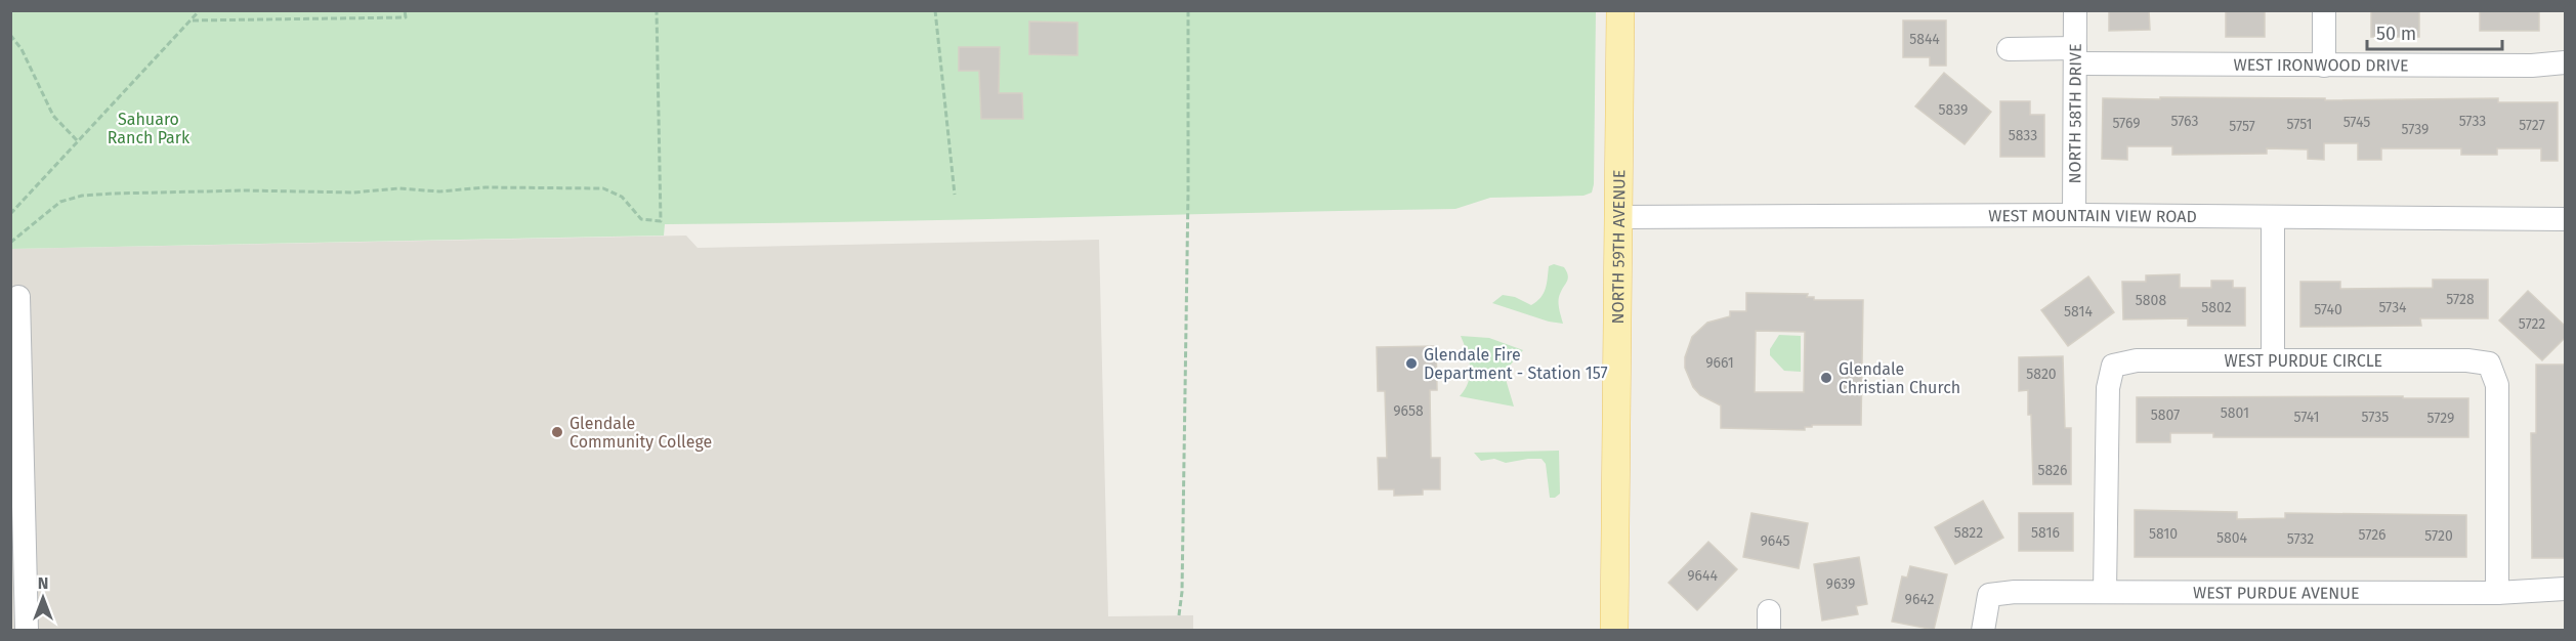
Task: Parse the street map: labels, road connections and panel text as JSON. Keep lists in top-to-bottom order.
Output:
{
  "streets": {
    "main road": ["NORTH 59TH AVENUE"],
    "street": [
      "WEST IRONWOOD DRIVE",
      "NORTH 58TH DRIVE",
      "WEST MOUNTAIN VIEW ROAD",
      "WEST PURDUE CIRCLE",
      "WEST PURDUE AVENUE"
    ]
  },
  "crossings": [
    ["WEST IRONWOOD DRIVE", "NORTH 58TH DRIVE"],
    ["NORTH 58TH DRIVE", "WEST MOUNTAIN VIEW ROAD"],
    ["WEST MOUNTAIN VIEW ROAD", "NORTH 59TH AVENUE"],
    ["WEST PURDUE CIRCLE", "WEST PURDUE AVENUE"]
  ],
  "parks": ["Sahuaro Ranch Park"],
  "places": ["Glendale Fire Department - Station 157", "Glendale Christian Church", "Glendale Community College"],
  "house_numbers": [
    "5844",
    "5839",
    "5763",
    "5733",
    "5745",
    "5769",
    "5751",
    "5727",
    "5757",
    "5739",
    "5833",
    "5728",
    "5808",
    "5802",
    "5734",
    "5740",
    "5814",
    "5722",
    "9661",
    "5820",
    "9658",
    "5801",
    "5807",
    "5741",
    "5735",
    "5729",
    "5826",
    "5822",
    "5816",
    "5810",
    "5726",
    "5720",
    "5804",
    "5732",
    "9645",
    "9644",
    "9639",
    "9642"
  ],
  "scale_bar": "50 m",
  "north": "top"
}
